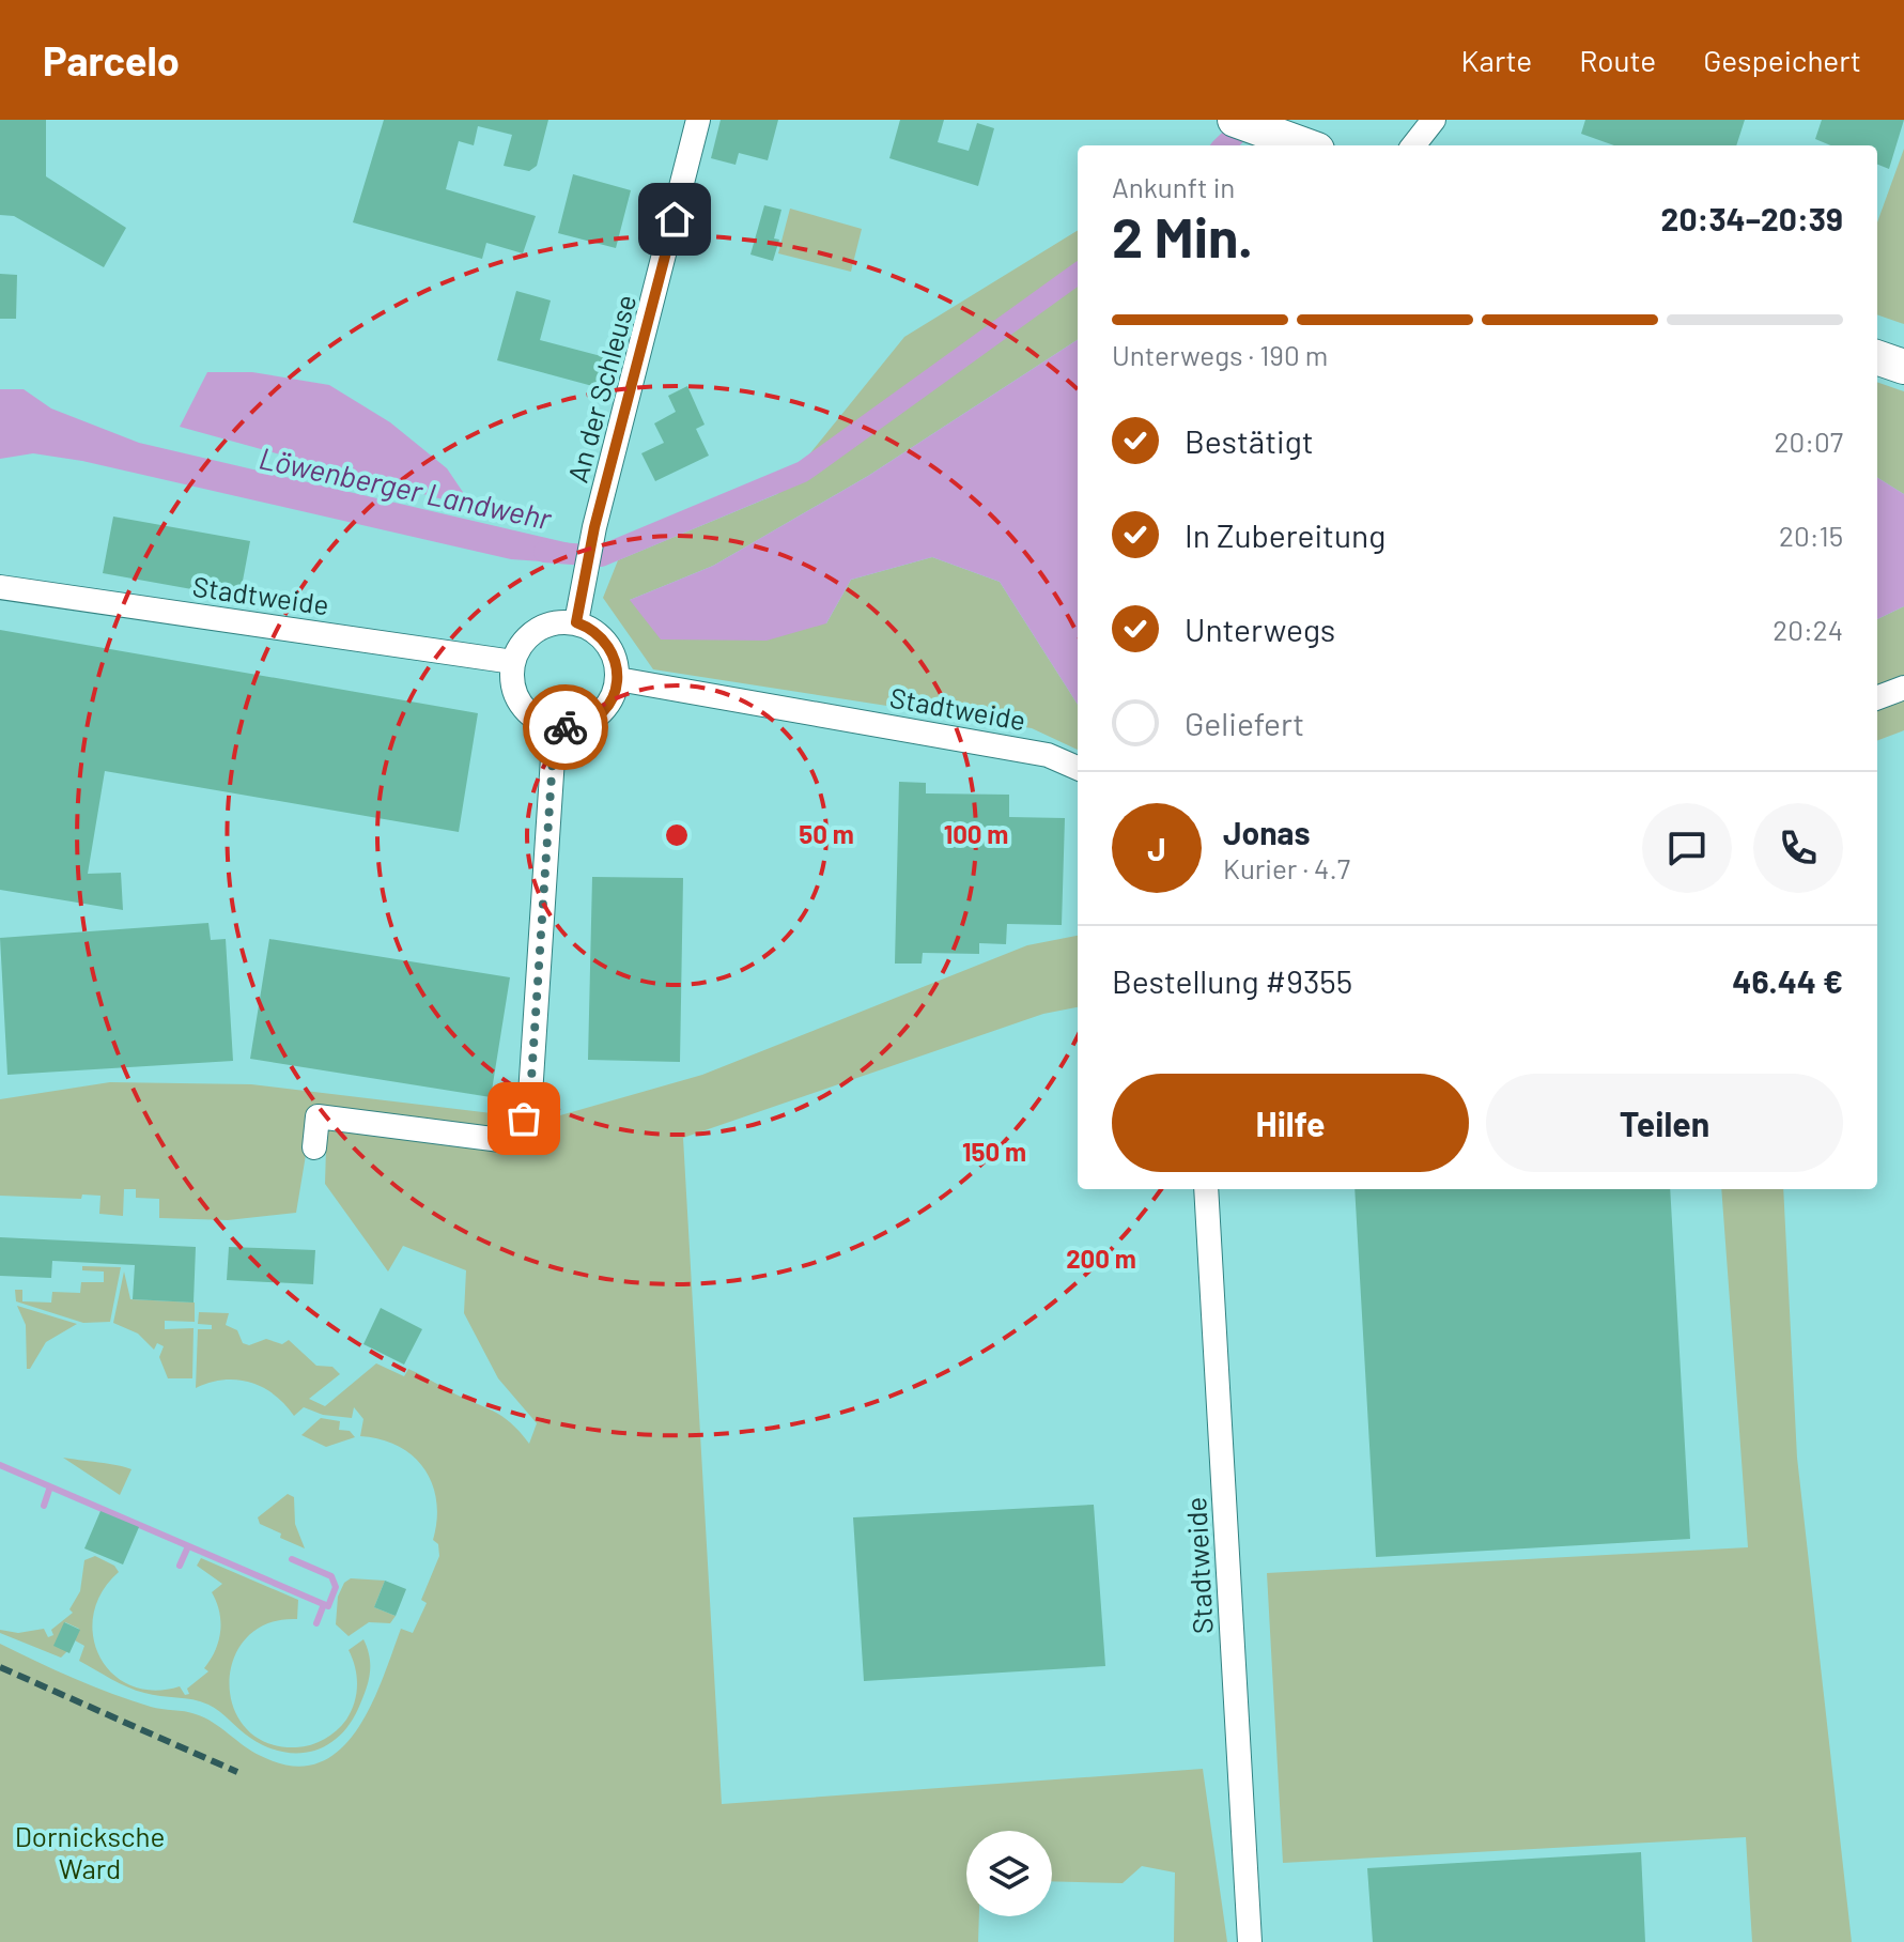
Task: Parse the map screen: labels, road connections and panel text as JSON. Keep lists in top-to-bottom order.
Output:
{
  "streets": {
    "street": ["An der Schleuse", "Stadtweide"]
  },
  "crossings": [
    ["An der Schleuse", "Stadtweide"]
  ],
  "water": ["Löwenberger Landwehr"],
  "parks": ["Dornicksche Ward"],
  "page": {
    "header": "Parcelo",
    "nav": ["Karte", "Route", "Gespeichert"],
    "heading": ["2 Min.", "Ankunft in", "20:34–20:39"],
    "panel": [
      "Jonas",
      "Kurier · 4.7",
      "Bestellung #9355",
      "46.44 €"
    ],
    "bar": "Unterwegs · 190 m",
    "list": [
      ["Bestätigt", "20:07"],
      ["In Zubereitung", "20:15"],
      ["Unterwegs", "20:24"],
      "Geliefert"
    ],
    "round": "J",
    "buttons": ["Hilfe", "Teilen"]
  },
  "rings": [
    "50 m",
    "100 m",
    "150 m",
    "200 m"
  ]
}
